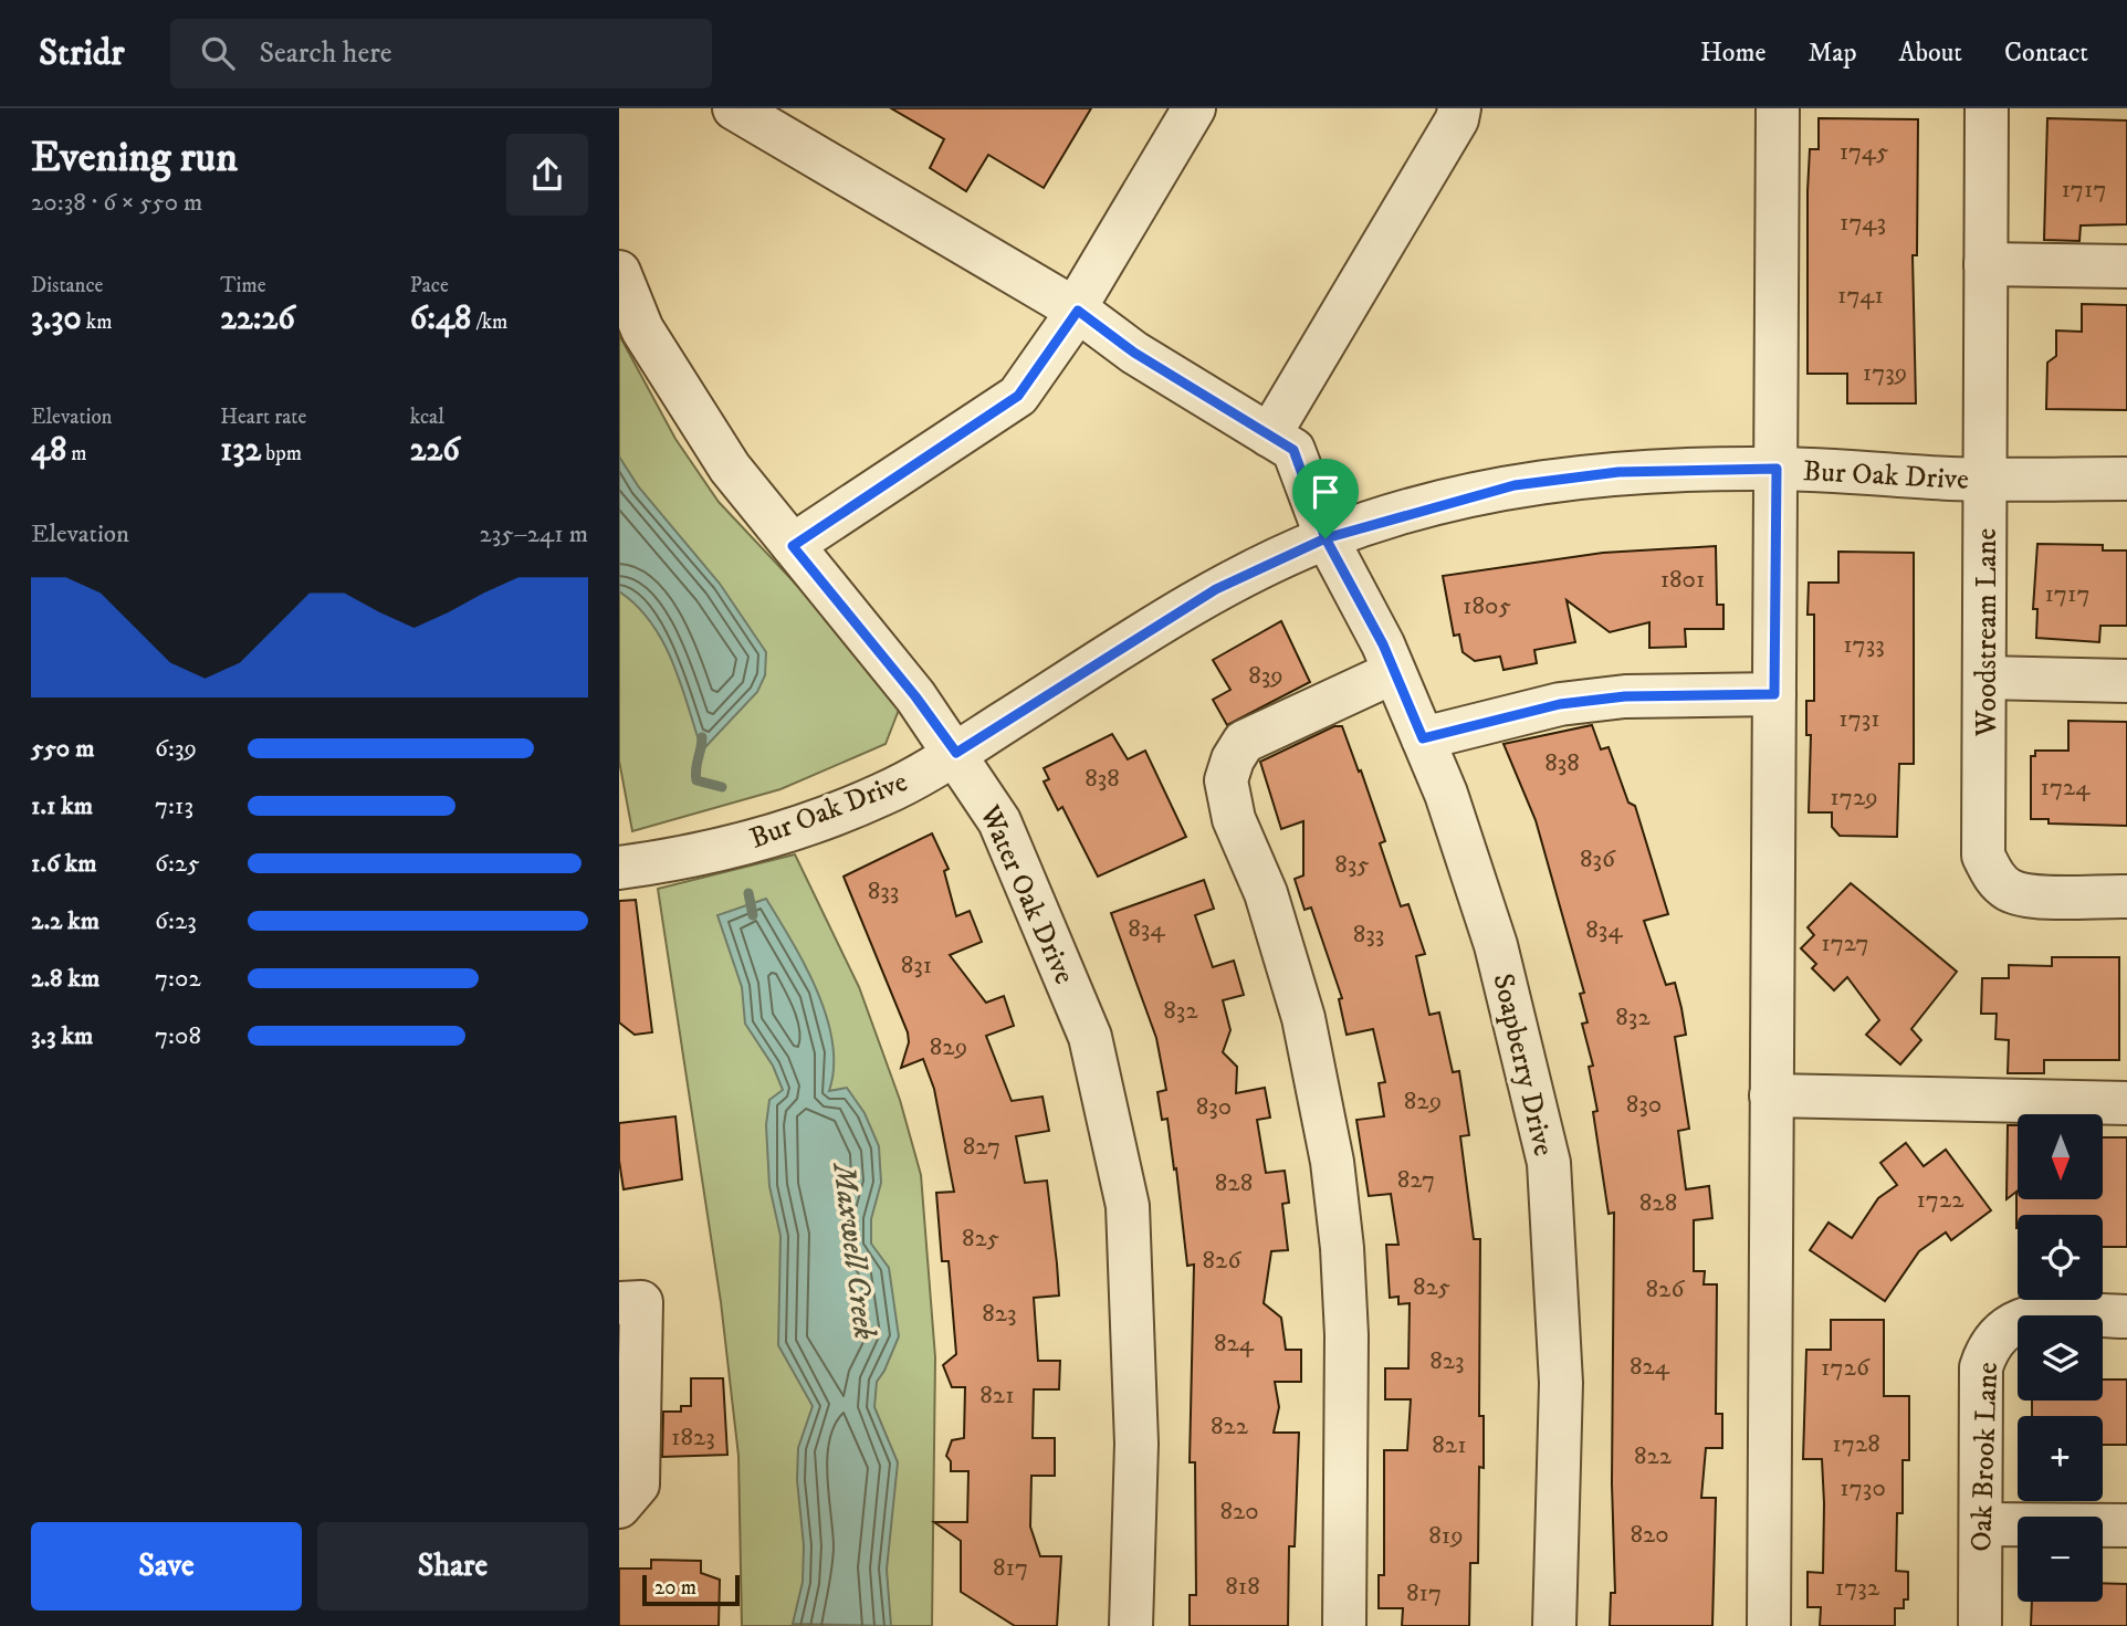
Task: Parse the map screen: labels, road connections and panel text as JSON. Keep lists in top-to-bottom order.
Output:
{
  "streets": {
    "street": [
      "Bur Oak Drive",
      "Woodstream Lane",
      "Water Oak Drive",
      "Soapberry Drive",
      "Oak Brook Lane"
    ]
  },
  "crossings": [
    ["Bur Oak Drive", "Woodstream Lane"],
    ["Bur Oak Drive", "Water Oak Drive"],
    ["Bur Oak Drive", "Soapberry Drive"]
  ],
  "water": ["Maxwell Creek"],
  "house_numbers": [
    "1745",
    "1717",
    "1743",
    "1741",
    "1739",
    "1801",
    "1717",
    "1805",
    "1733",
    "839",
    "1731",
    "838",
    "838",
    "1724",
    "1729",
    "836",
    "835",
    "833",
    "834",
    "834",
    "833",
    "1727",
    "831",
    "832",
    "832",
    "829",
    "829",
    "830",
    "830",
    "827",
    "827",
    "828",
    "1722",
    "828",
    "825",
    "826",
    "825",
    "826",
    "823",
    "824",
    "823",
    "824",
    "1726",
    "821",
    "822",
    "1823",
    "1728",
    "821",
    "822",
    "1730",
    "820",
    "820",
    "819",
    "817",
    "818",
    "1732",
    "817"
  ],
  "scale_bar": "20 m",
  "north": "bottom",
  "page": {
    "header": "Stridr",
    "search": "Search here",
    "nav": [
      "Home",
      "Map",
      "About",
      "Contact"
    ],
    "heading": ["Evening run", "20:38 · 6 × 550 m"],
    "stats": [
      ["Distance", "3.30 km"],
      ["Time", "22:26"],
      ["Pace", "6:48 /km"],
      ["Elevation", "48 m"],
      ["Heart rate", "132 bpm"],
      ["kcal", "226"]
    ],
    "chart": ["Elevation", "235–241 m"],
    "list": [
      {
        "name": "550 m",
        "note": "6:39"
      },
      {
        "name": "1.1 km",
        "note": "7:13"
      },
      {
        "name": "1.6 km",
        "note": "6:25"
      },
      {
        "name": "2.2 km",
        "note": "6:23"
      },
      {
        "name": "2.8 km",
        "note": "7:02"
      },
      {
        "name": "3.3 km",
        "note": "7:08"
      }
    ],
    "map_buttons": ["+", "−"],
    "buttons": ["Save", "Share"],
    "scale": "20 m"
  }
}
